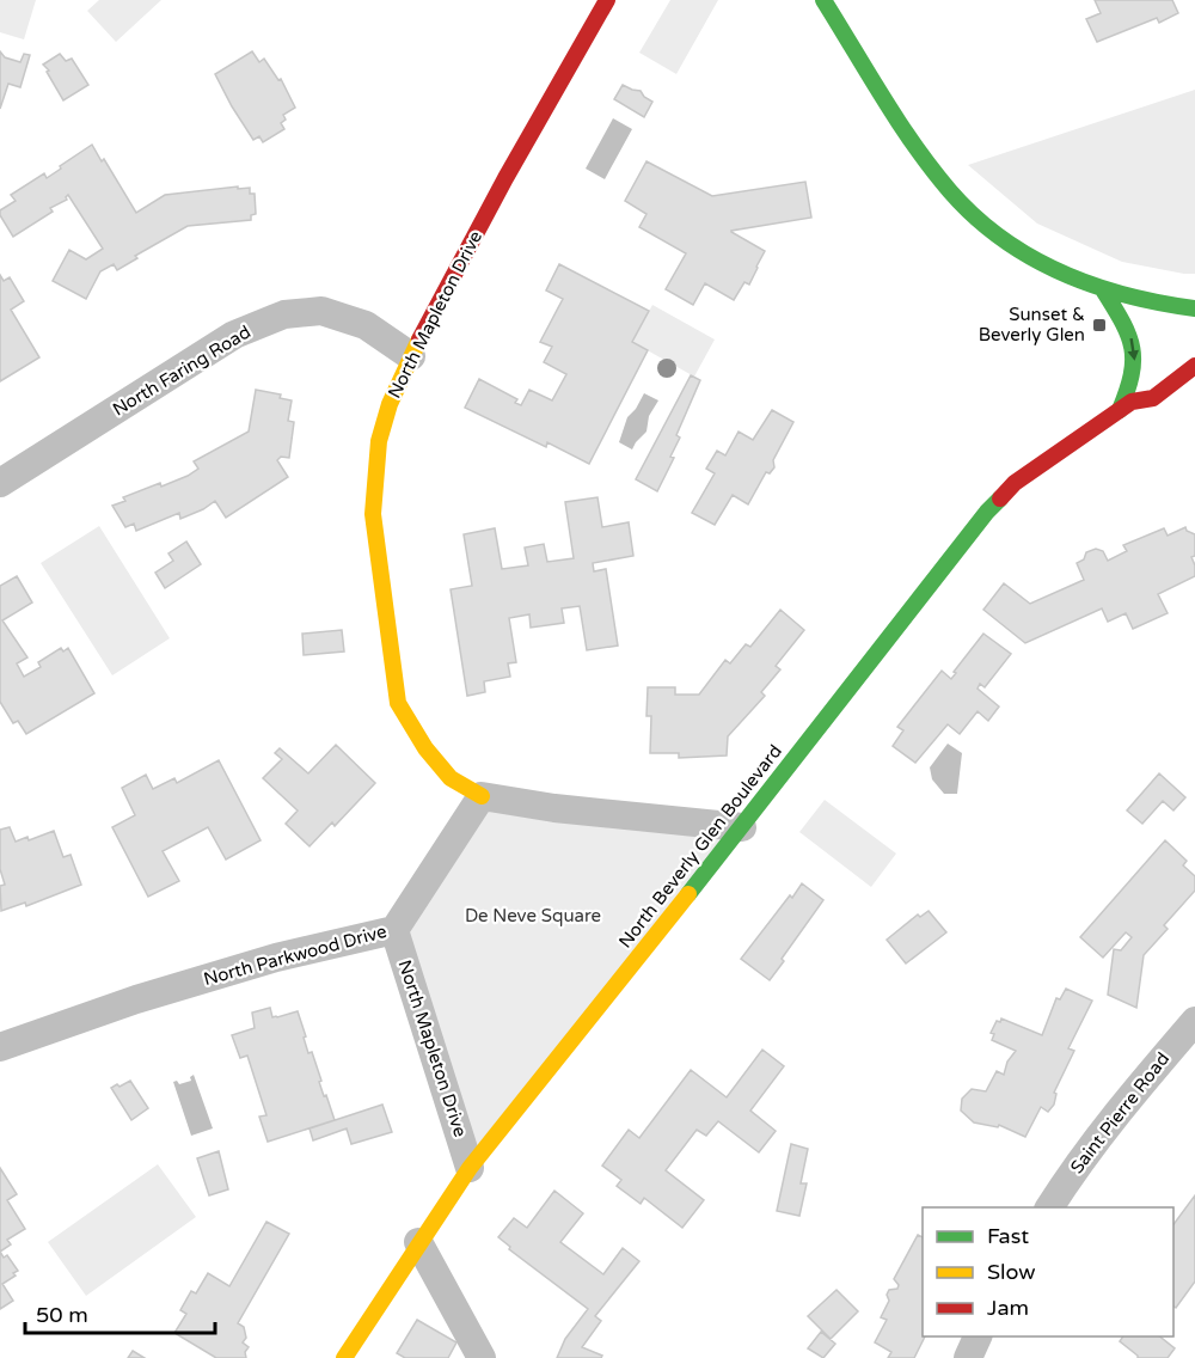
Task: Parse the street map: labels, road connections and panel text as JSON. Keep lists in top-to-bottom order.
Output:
{
  "streets": {
    "main road": ["North Mapleton Drive", "North Beverly Glen Boulevard"],
    "street": ["North Faring Road", "North Parkwood Drive", "Saint Pierre Road"]
  },
  "crossings": [
    ["North Mapleton Drive", "North Faring Road"],
    ["North Mapleton Drive", "North Beverly Glen Boulevard"],
    ["North Mapleton Drive", "North Parkwood Drive"]
  ],
  "parks": ["De Neve Square"],
  "places": {
    "transit": ["Sunset & Beverly Glen"]
  },
  "legend": ["Fast", "Slow", "Jam"],
  "scale_bar": "50 m"
}
